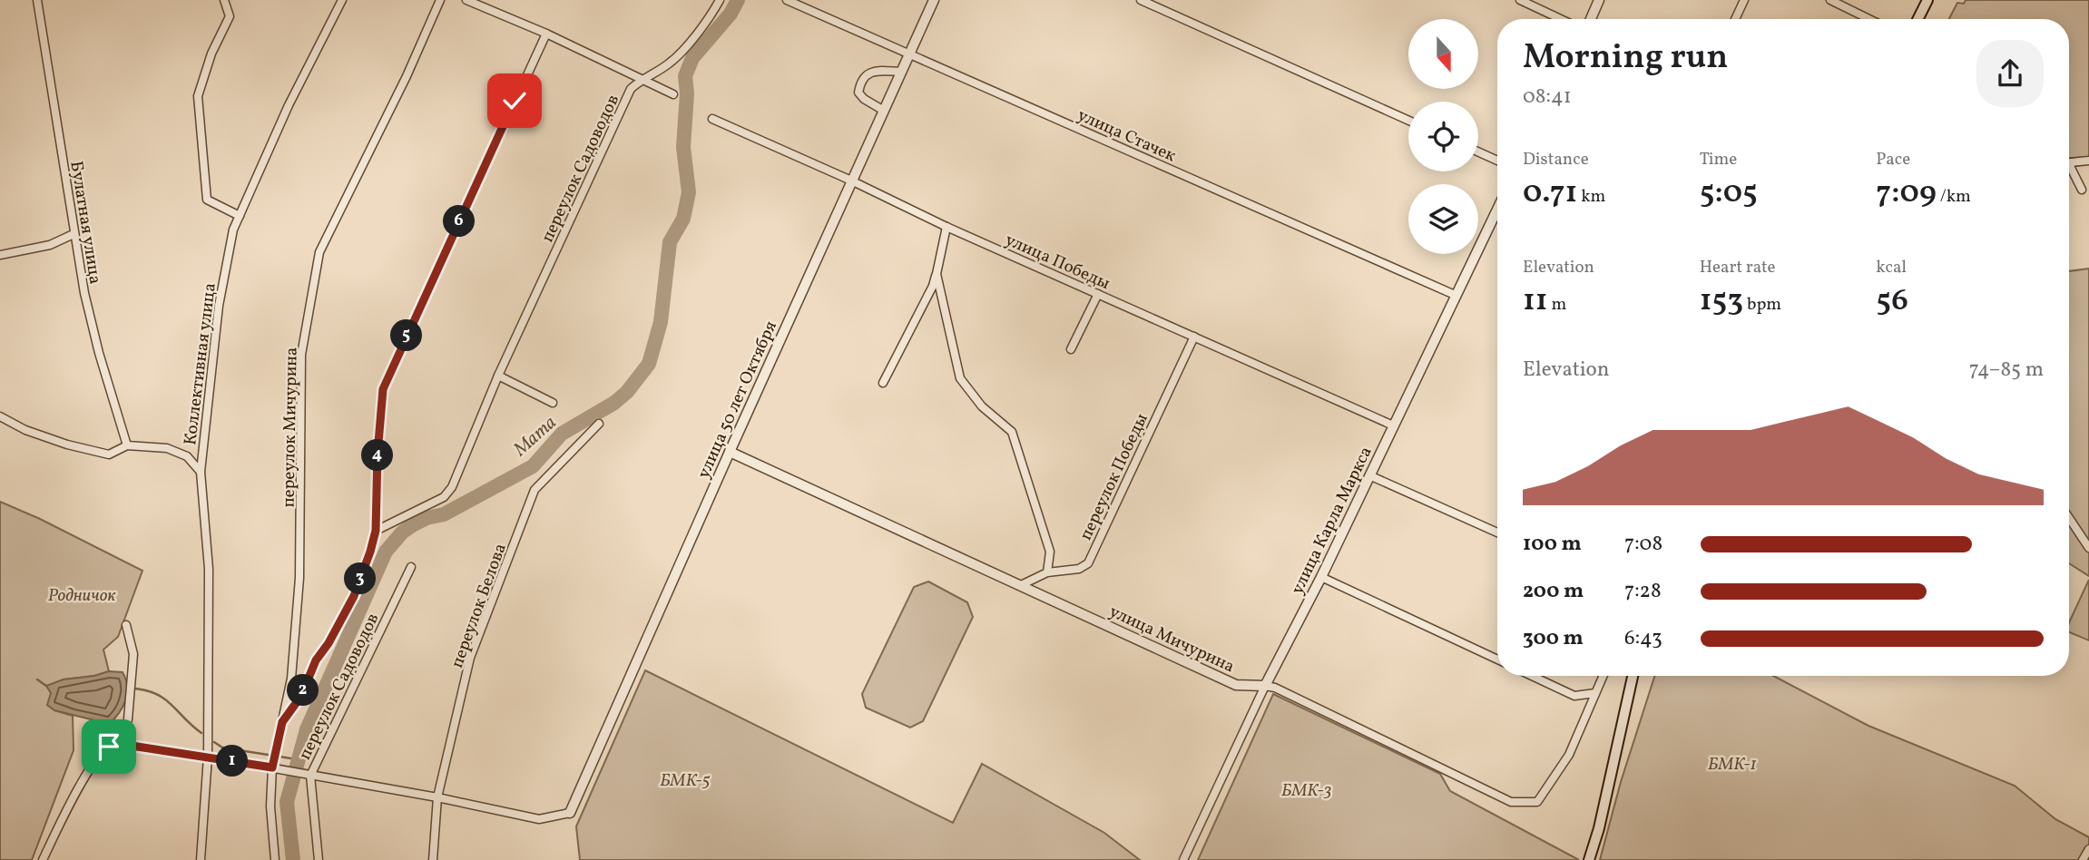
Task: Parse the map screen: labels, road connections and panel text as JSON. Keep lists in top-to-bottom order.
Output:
{
  "streets": {
    "street": [
      "улица Стачек",
      "переулок Садоводов",
      "Булатная улица",
      "улица Победы",
      "Коллективная улица",
      "улица 50 лет Октября",
      "переулок Мичурина",
      "переулок Победы",
      "улица Карла Маркса",
      "переулок Белова",
      "улица Мичурина"
    ]
  },
  "crossings": [
    ["улица Стачек", "улица 50 лет Октября"],
    ["улица Стачек", "улица Карла Маркса"],
    ["переулок Садоводов", "переулок Мичурина"],
    ["улица Победы", "улица 50 лет Октября"],
    ["улица Победы", "переулок Победы"],
    ["улица Победы", "улица Карла Маркса"],
    ["улица 50 лет Октября", "улица Мичурина"],
    ["переулок Победы", "улица Мичурина"],
    ["улица Карла Маркса", "улица Мичурина"]
  ],
  "water": ["Мата"],
  "parks": [
    "Родничок",
    "БМК-1",
    "БМК-5",
    "БМК-3"
  ],
  "north": "bottom",
  "page": {
    "heading": ["Morning run", "08:41"],
    "stats": [
      ["Distance", "0.71 km"],
      ["Time", "5:05"],
      ["Pace", "7:09 /km"],
      ["Elevation", "11 m"],
      ["Heart rate", "153 bpm"],
      ["kcal", "56"]
    ],
    "pins": [
      "6",
      "5",
      "4",
      "3",
      "2",
      "1"
    ],
    "chart": ["Elevation", "74–85 m"],
    "list": [
      {
        "name": "100 m",
        "note": "7:08"
      },
      {
        "name": "200 m",
        "note": "7:28"
      },
      {
        "name": "300 m",
        "note": "6:43"
      }
    ]
  }
}
